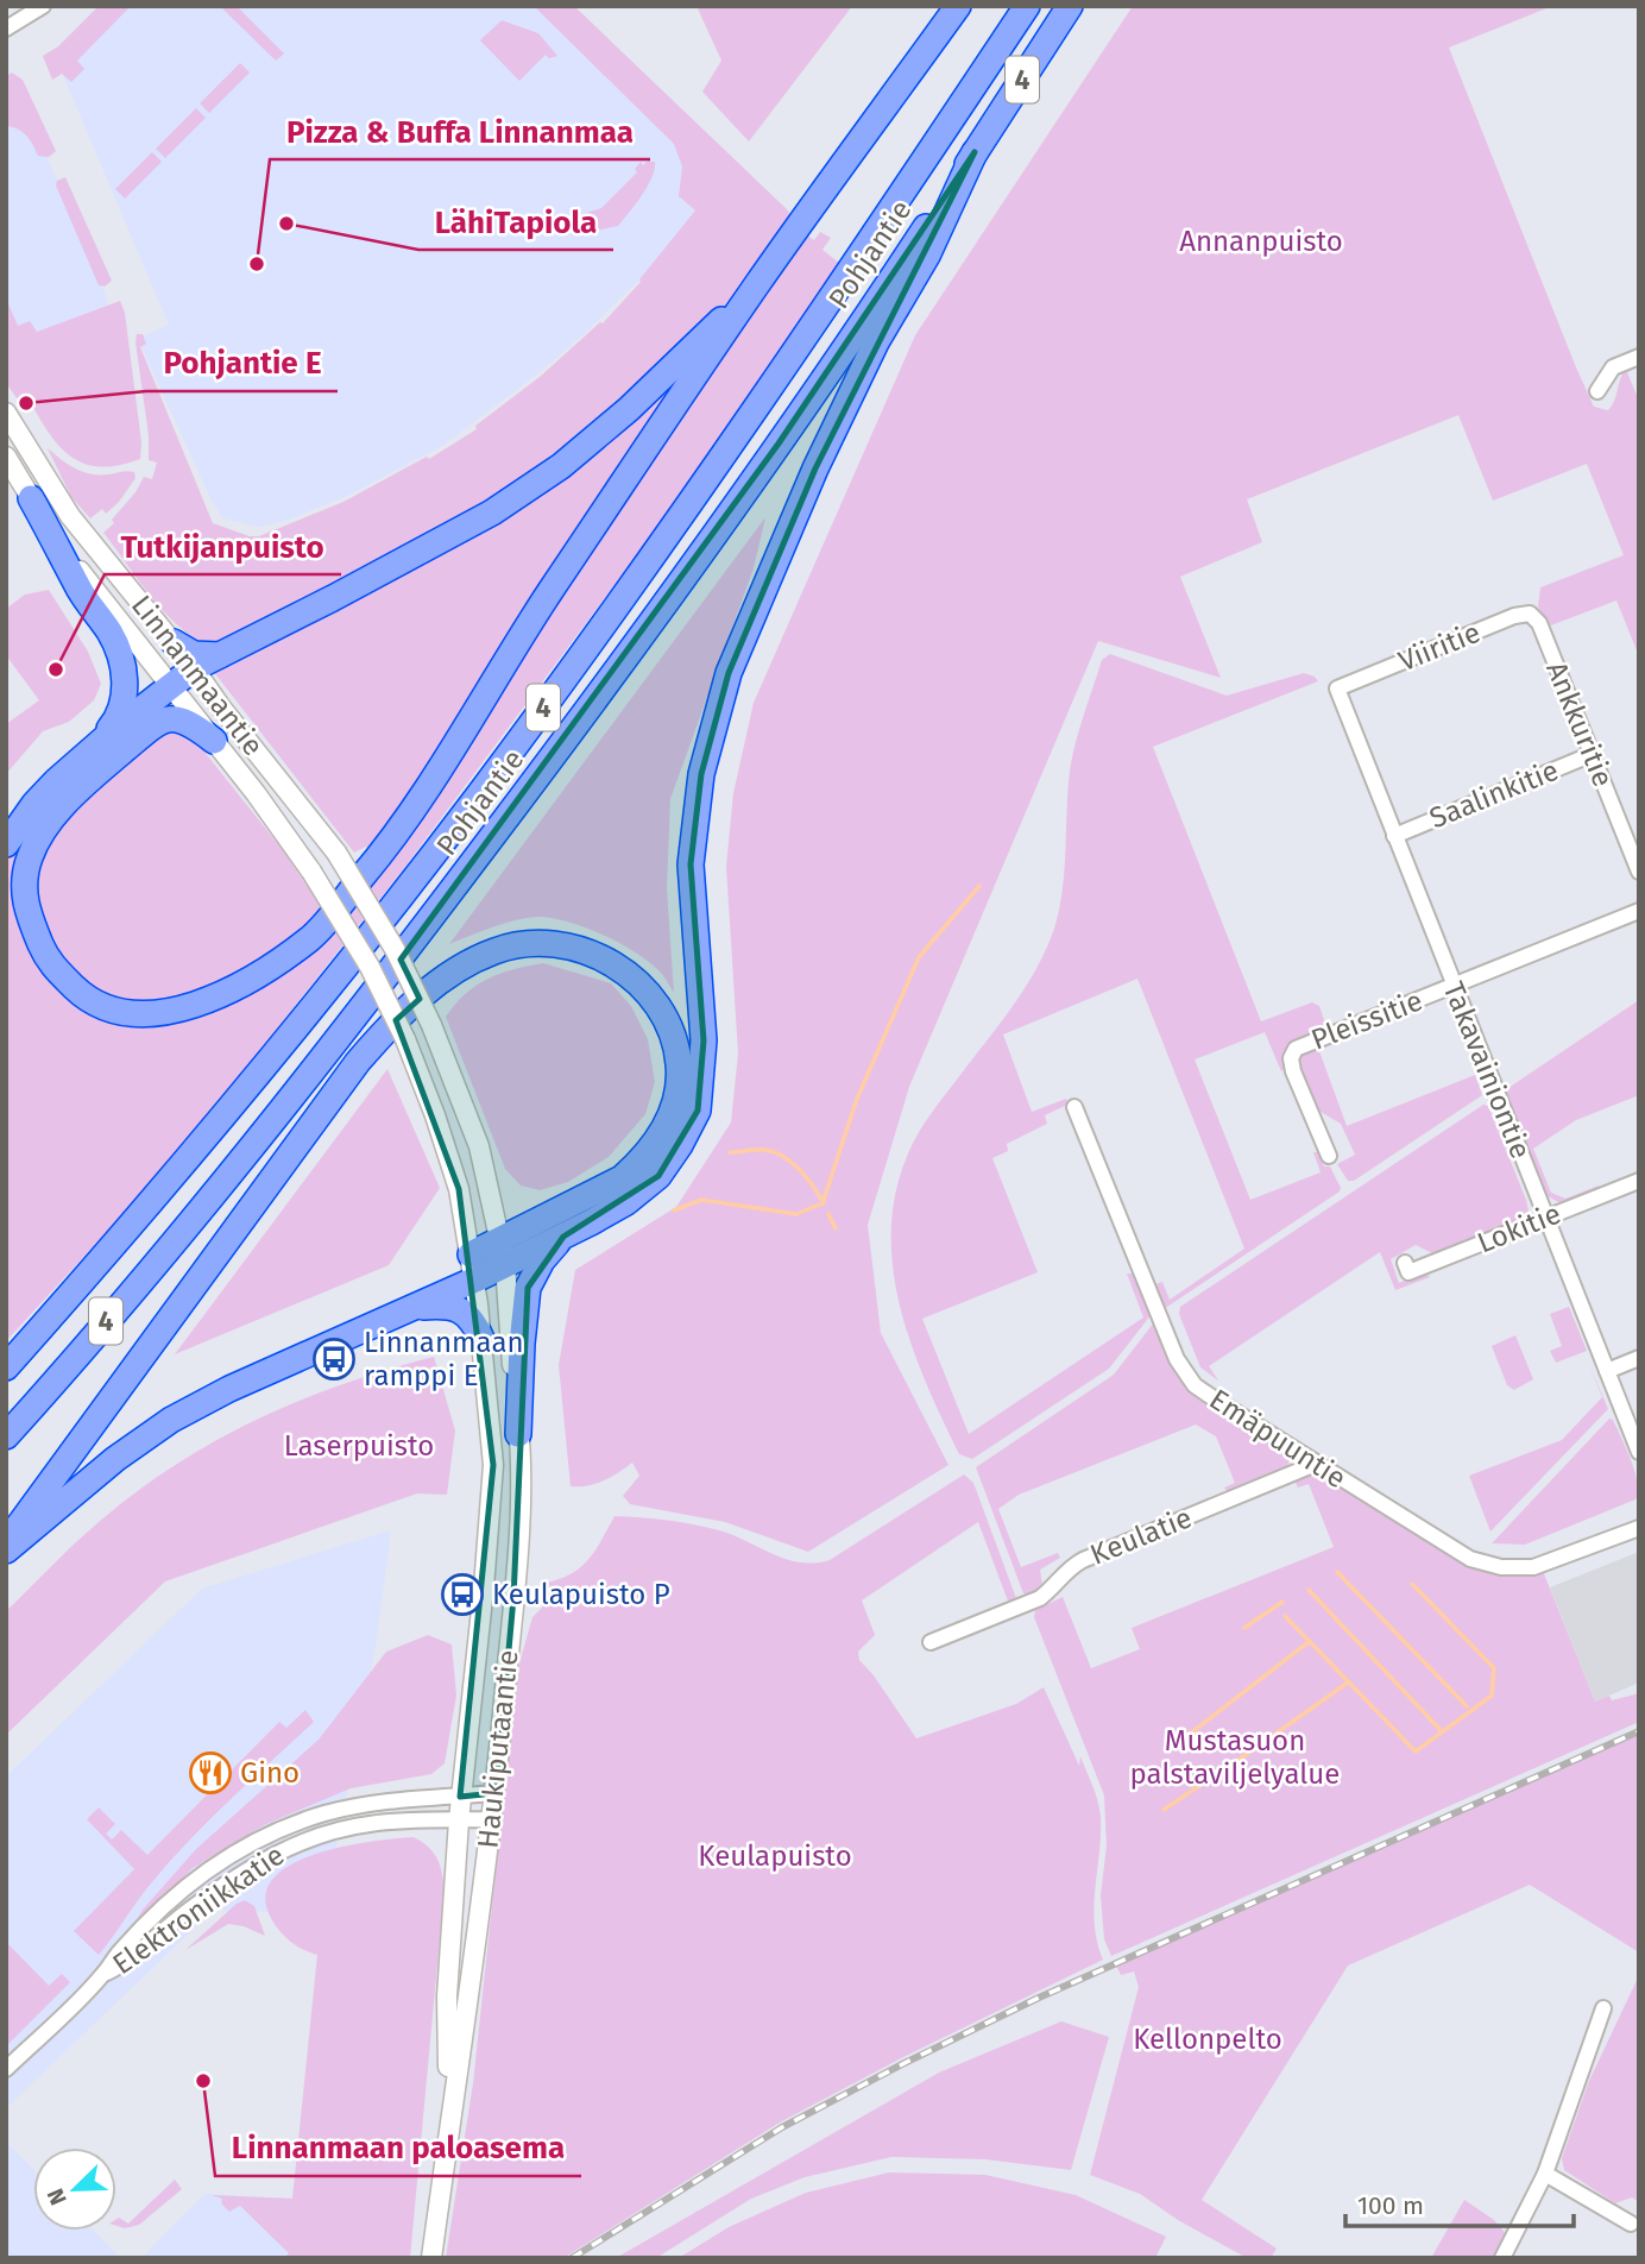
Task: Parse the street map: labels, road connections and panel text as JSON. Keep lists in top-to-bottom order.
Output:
{
  "streets": {
    "highway": ["4", "Pohjantie"],
    "main road": ["Linnanmaantie", "Haukiputaantie"],
    "street": [
      "Viiritie",
      "Ankkuritie",
      "Saalinkitie",
      "Pleissitie",
      "Takavainiontie",
      "Lokitie",
      "Emäpuuntie",
      "Keulatie",
      "Elektroniikkatie"
    ]
  },
  "crossings": [
    ["Viiritie", "Ankkuritie"],
    ["Viiritie", "Takavainiontie"],
    ["Linnanmaantie", "Haukiputaantie"],
    ["Ankkuritie", "Saalinkitie"],
    ["Saalinkitie", "Takavainiontie"],
    ["Pleissitie", "Takavainiontie"],
    ["Takavainiontie", "Lokitie"],
    ["Emäpuuntie", "Keulatie"],
    ["Haukiputaantie", "Elektroniikkatie"]
  ],
  "parks": [
    "Annanpuisto",
    "Laserpuisto",
    "Mustasuon palstaviljelyalue",
    "Keulapuisto",
    "Kellonpelto"
  ],
  "places": {
    "other": [
      "LähiTapiola",
      "Pizza & Buffa Linnanmaa",
      "Pohjantie E",
      "Tutkijanpuisto",
      "Linnanmaan paloasema"
    ],
    "bus stop": ["Linnanmaan ramppi E", "Keulapuisto P"],
    "restaurant": ["Gino"]
  },
  "scale_bar": "100 m",
  "north": "bottom left"
}
